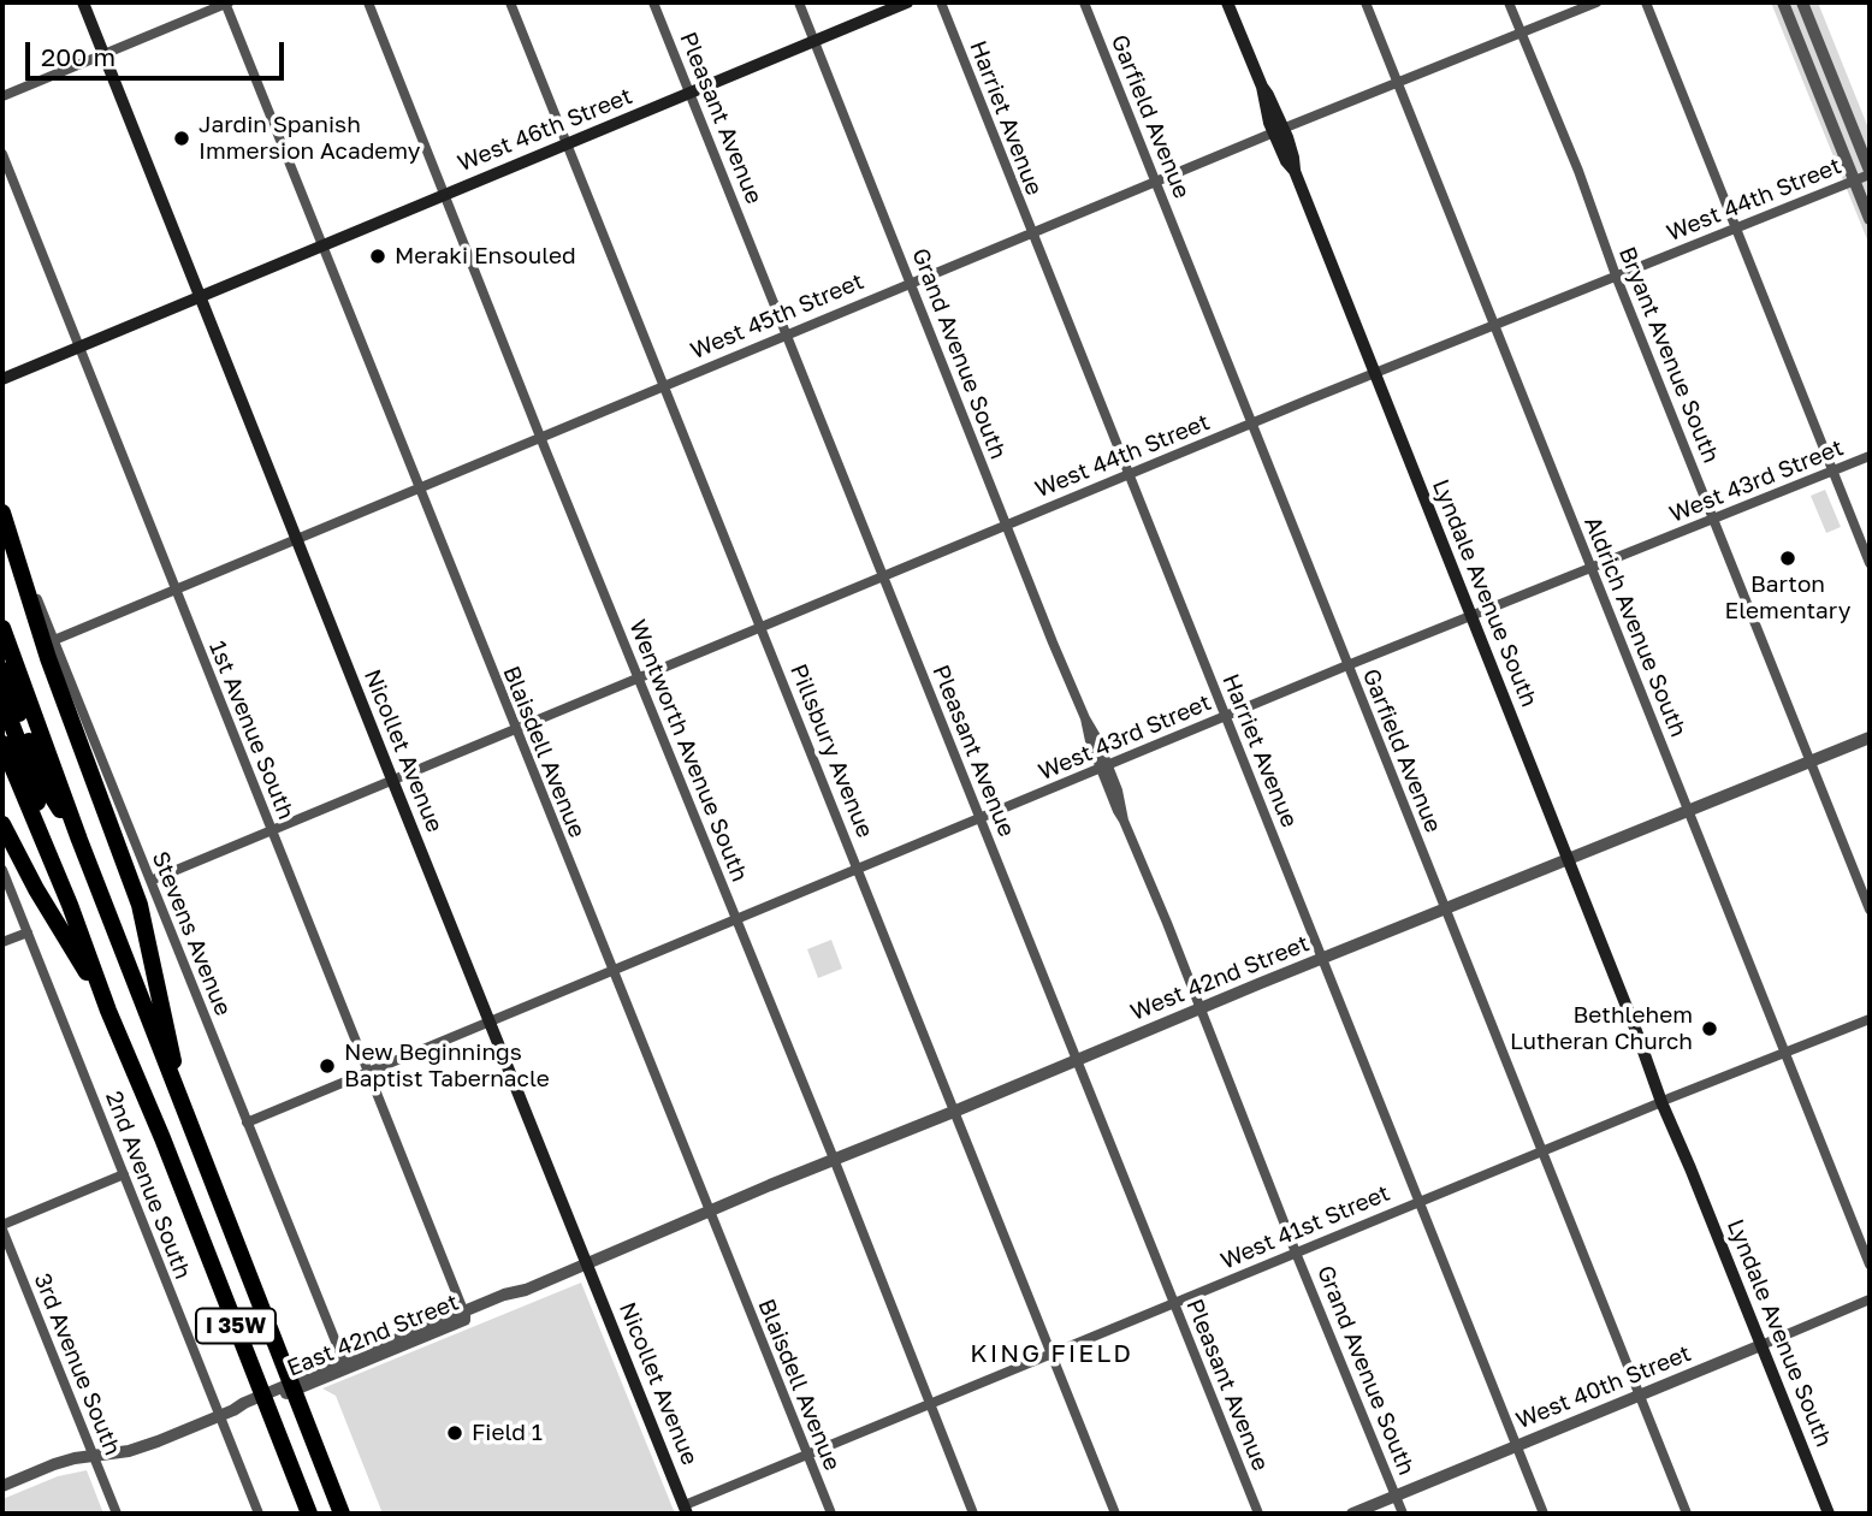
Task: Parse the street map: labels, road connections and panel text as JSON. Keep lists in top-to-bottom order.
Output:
{
  "streets": {
    "highway": ["I 35W"],
    "main road": ["West 46th Street", "Lyndale Avenue South", "Nicollet Avenue"],
    "street": [
      "Garfield Avenue",
      "Pleasant Avenue",
      "Harriet Avenue",
      "West 44th Street",
      "West 45th Street",
      "Grand Avenue South",
      "Bryant Avenue South",
      "West 43rd Street",
      "Aldrich Avenue South",
      "1st Avenue South",
      "Wentworth Avenue South",
      "Pillsbury Avenue",
      "Blaisdell Avenue",
      "Stevens Avenue",
      "West 42nd Street",
      "2nd Avenue South",
      "West 41st Street",
      "East 42nd Street",
      "3rd Avenue South",
      "West 40th Street"
    ]
  },
  "crossings": [
    ["Garfield Avenue", "West 44th Street"],
    ["Garfield Avenue", "West 45th Street"],
    ["Garfield Avenue", "West 43rd Street"],
    ["Garfield Avenue", "West 42nd Street"],
    ["Garfield Avenue", "West 41st Street"],
    ["Garfield Avenue", "West 40th Street"],
    ["Pleasant Avenue", "West 46th Street"],
    ["Pleasant Avenue", "West 44th Street"],
    ["Pleasant Avenue", "West 45th Street"],
    ["Pleasant Avenue", "West 43rd Street"],
    ["Pleasant Avenue", "West 42nd Street"],
    ["Pleasant Avenue", "West 41st Street"],
    ["Harriet Avenue", "West 44th Street"],
    ["Harriet Avenue", "West 45th Street"],
    ["Harriet Avenue", "West 43rd Street"],
    ["Harriet Avenue", "West 42nd Street"],
    ["Harriet Avenue", "West 41st Street"],
    ["Harriet Avenue", "West 40th Street"],
    ["West 46th Street", "Grand Avenue South"],
    ["West 46th Street", "1st Avenue South"],
    ["West 46th Street", "Nicollet Avenue"],
    ["West 46th Street", "Wentworth Avenue South"],
    ["West 46th Street", "Pillsbury Avenue"],
    ["West 46th Street", "Blaisdell Avenue"],
    ["West 44th Street", "Grand Avenue South"],
    ["West 44th Street", "Bryant Avenue South"],
    ["West 44th Street", "Lyndale Avenue South"],
    ["West 44th Street", "Aldrich Avenue South"],
    ["West 44th Street", "1st Avenue South"],
    ["West 44th Street", "Nicollet Avenue"],
    ["West 44th Street", "Wentworth Avenue South"],
    ["West 44th Street", "Pillsbury Avenue"],
    ["West 44th Street", "Blaisdell Avenue"],
    ["West 44th Street", "Stevens Avenue"],
    ["West 45th Street", "Grand Avenue South"],
    ["West 45th Street", "Bryant Avenue South"],
    ["West 45th Street", "Lyndale Avenue South"],
    ["West 45th Street", "Aldrich Avenue South"],
    ["West 45th Street", "1st Avenue South"],
    ["West 45th Street", "Nicollet Avenue"],
    ["West 45th Street", "Wentworth Avenue South"],
    ["West 45th Street", "Pillsbury Avenue"],
    ["West 45th Street", "Blaisdell Avenue"],
    ["West 45th Street", "Stevens Avenue"],
    ["Grand Avenue South", "West 43rd Street"],
    ["Grand Avenue South", "West 42nd Street"],
    ["Grand Avenue South", "West 41st Street"],
    ["Grand Avenue South", "West 40th Street"],
    ["Bryant Avenue South", "West 43rd Street"],
    ["Bryant Avenue South", "West 42nd Street"],
    ["West 43rd Street", "Lyndale Avenue South"],
    ["West 43rd Street", "Aldrich Avenue South"],
    ["West 43rd Street", "1st Avenue South"],
    ["West 43rd Street", "Nicollet Avenue"],
    ["West 43rd Street", "Wentworth Avenue South"],
    ["West 43rd Street", "Pillsbury Avenue"],
    ["West 43rd Street", "Blaisdell Avenue"],
    ["West 43rd Street", "Stevens Avenue"],
    ["Lyndale Avenue South", "West 42nd Street"],
    ["Lyndale Avenue South", "West 41st Street"],
    ["Lyndale Avenue South", "West 40th Street"],
    ["Aldrich Avenue South", "West 42nd Street"],
    ["Aldrich Avenue South", "West 41st Street"],
    ["1st Avenue South", "East 42nd Street"],
    ["Nicollet Avenue", "West 42nd Street"],
    ["Nicollet Avenue", "West 41st Street"],
    ["Nicollet Avenue", "East 42nd Street"],
    ["Wentworth Avenue South", "West 42nd Street"],
    ["Wentworth Avenue South", "West 41st Street"],
    ["Pillsbury Avenue", "West 42nd Street"],
    ["Pillsbury Avenue", "West 41st Street"],
    ["Blaisdell Avenue", "West 42nd Street"],
    ["Blaisdell Avenue", "West 41st Street"],
    ["Stevens Avenue", "East 42nd Street"],
    ["West 42nd Street", "East 42nd Street"],
    ["2nd Avenue South", "East 42nd Street"],
    ["East 42nd Street", "3rd Avenue South"]
  ],
  "districts": ["KING FIELD"],
  "places": [
    "Jardin Spanish Immersion Academy",
    "Meraki Ensouled",
    "Barton Elementary",
    "Bethlehem Lutheran Church",
    "New Beginnings Baptist Tabernacle",
    "Field 1"
  ],
  "scale_bar": "200 m"
}
